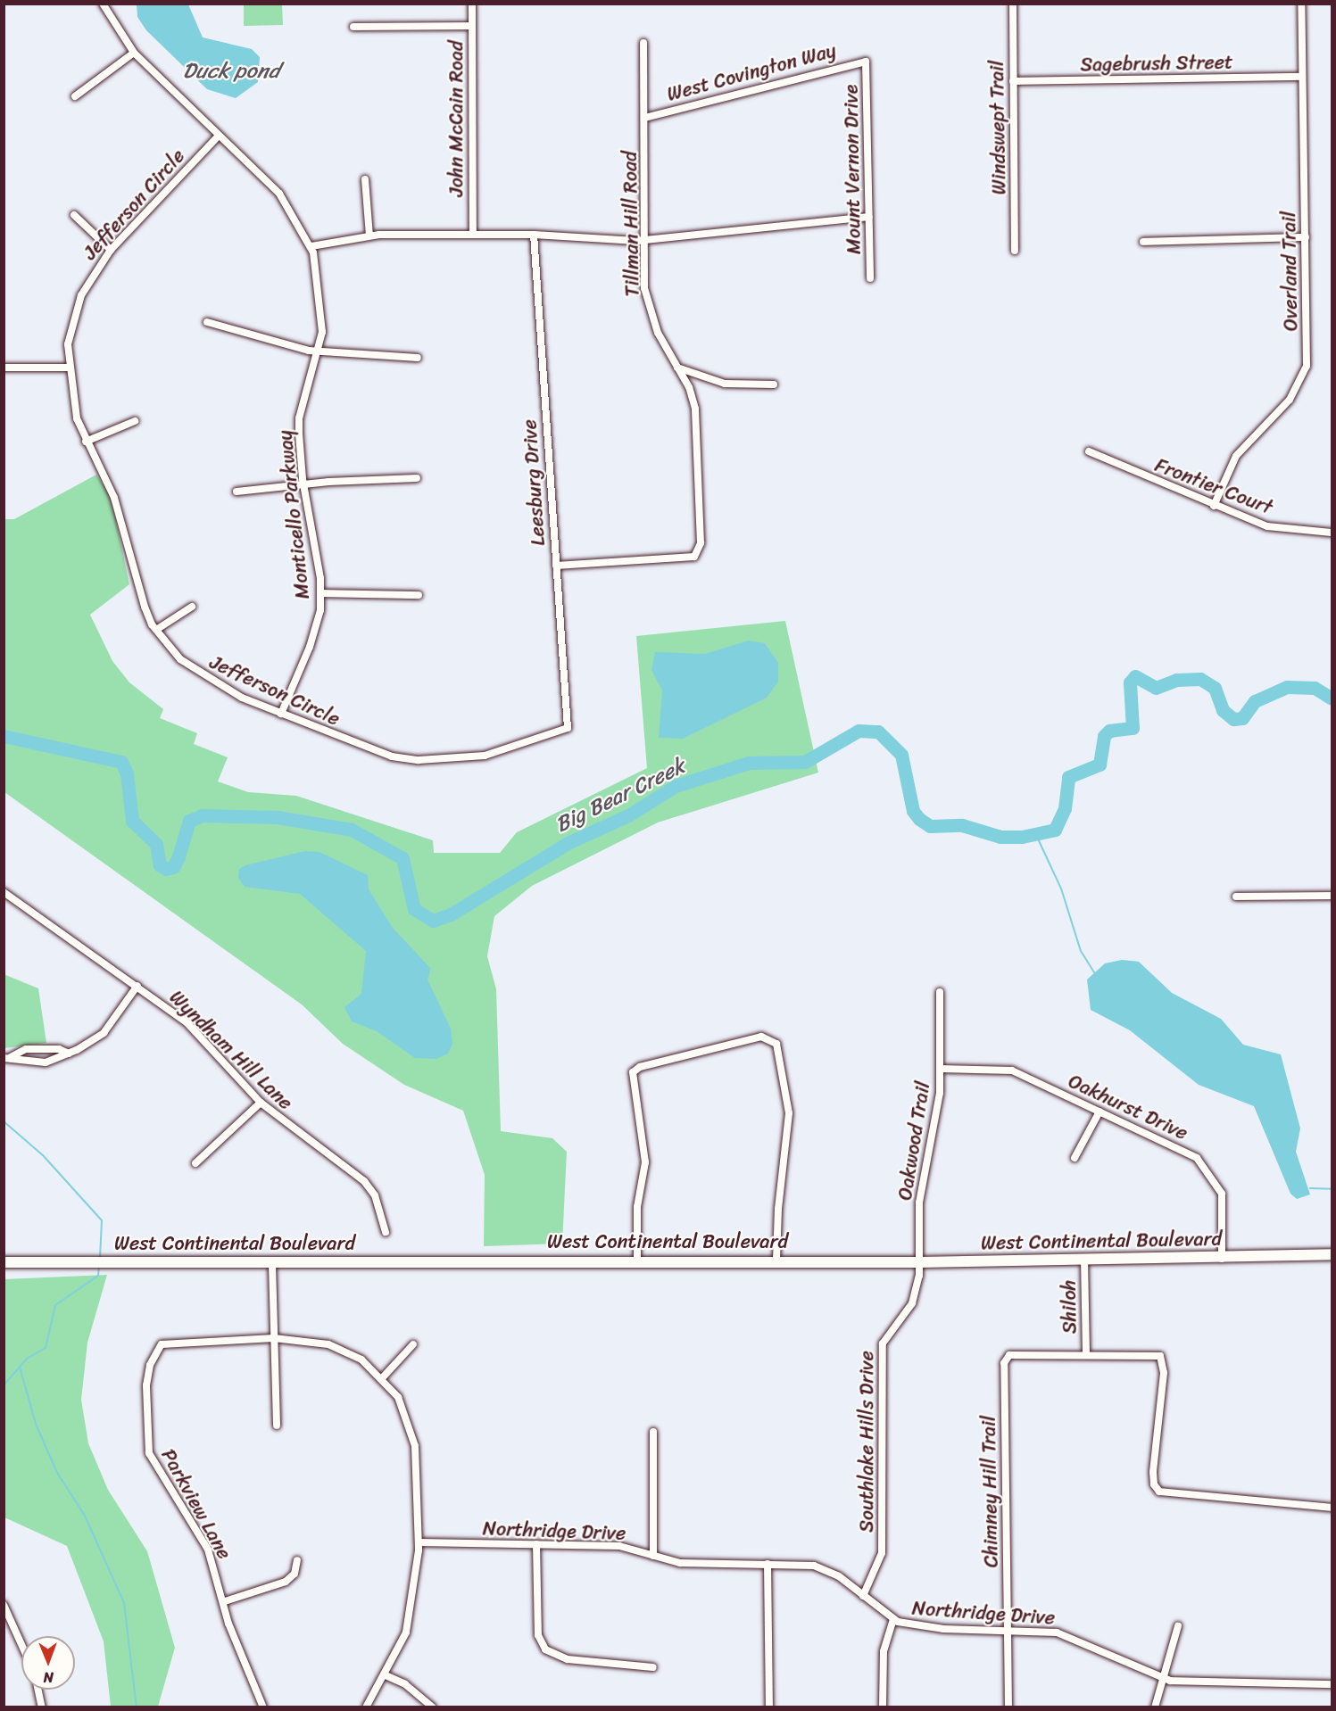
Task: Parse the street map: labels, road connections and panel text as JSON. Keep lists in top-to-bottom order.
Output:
{
  "streets": {
    "main road": ["West Continental Boulevard"],
    "street": [
      "Sagebrush Street",
      "West Covington Way",
      "John McCain Road",
      "Windswept Trail",
      "Mount Vernon Drive",
      "Jefferson Circle",
      "Tillman Hill Road",
      "Overland Trail",
      "Leesburg Drive",
      "Frontier Court",
      "Monticello Parkway",
      "Wyndham Hill Lane",
      "Oakhurst Drive",
      "Oakwood Trail",
      "Shiloh",
      "Southlake Hills Drive",
      "Chimney Hill Trail",
      "Parkview Lane",
      "Northridge Drive"
    ]
  },
  "crossings": [
    ["Sagebrush Street", "Windswept Trail"],
    ["Sagebrush Street", "Overland Trail"],
    ["West Covington Way", "Mount Vernon Drive"],
    ["West Covington Way", "Tillman Hill Road"],
    ["Jefferson Circle", "Leesburg Drive"],
    ["Jefferson Circle", "Monticello Parkway"],
    ["Tillman Hill Road", "Leesburg Drive"],
    ["Overland Trail", "Frontier Court"],
    ["Oakhurst Drive", "Oakwood Trail"],
    ["Oakhurst Drive", "West Continental Boulevard"],
    ["Oakwood Trail", "West Continental Boulevard"],
    ["Oakwood Trail", "Southlake Hills Drive"],
    ["West Continental Boulevard", "Shiloh"],
    ["West Continental Boulevard", "Southlake Hills Drive"],
    ["Shiloh", "Chimney Hill Trail"],
    ["Southlake Hills Drive", "Northridge Drive"],
    ["Chimney Hill Trail", "Northridge Drive"]
  ],
  "water": ["Duck pond", "Big Bear Creek"],
  "north": "bottom"
}
